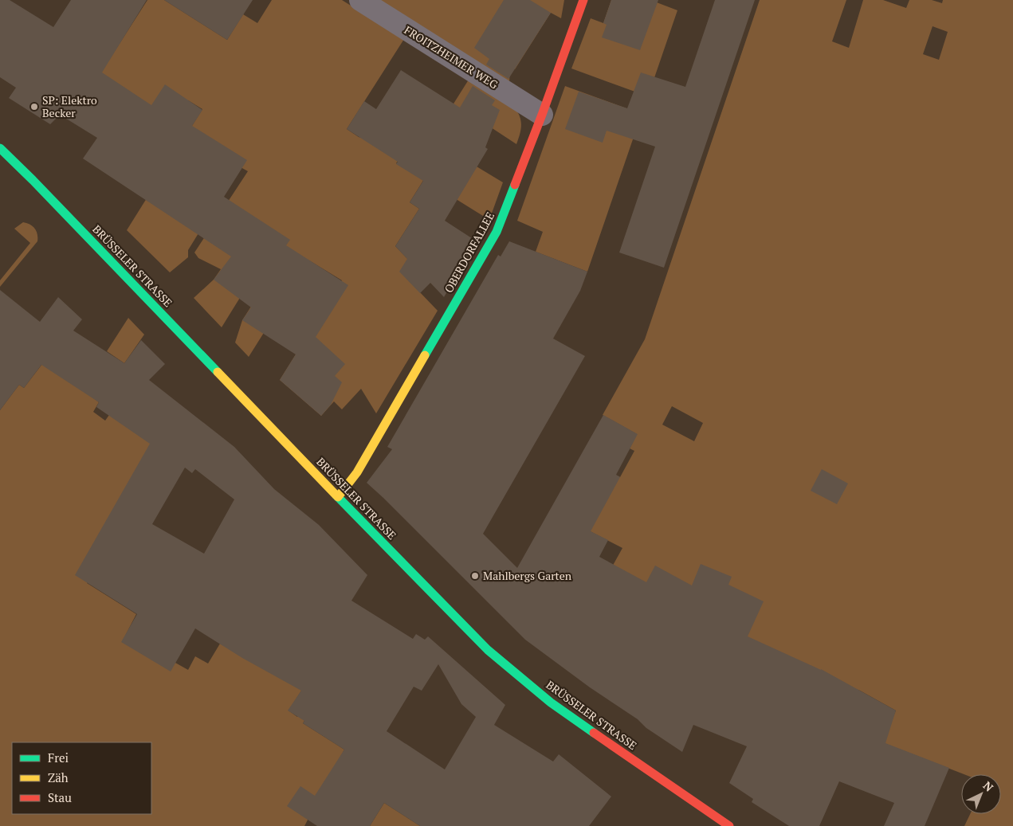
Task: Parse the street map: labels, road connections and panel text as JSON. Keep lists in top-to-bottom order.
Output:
{
  "streets": {
    "street": ["FROITZHEIMER WEG", "OBERDORFALLEE", "BRÜSSELER STRASSE"]
  },
  "crossings": [
    ["FROITZHEIMER WEG", "OBERDORFALLEE"],
    ["OBERDORFALLEE", "BRÜSSELER STRASSE"]
  ],
  "places": ["SP: Elektro Becker", "Mahlbergs Garten"],
  "legend": ["Frei", "Zäh", "Stau"],
  "north": "top right"
}
